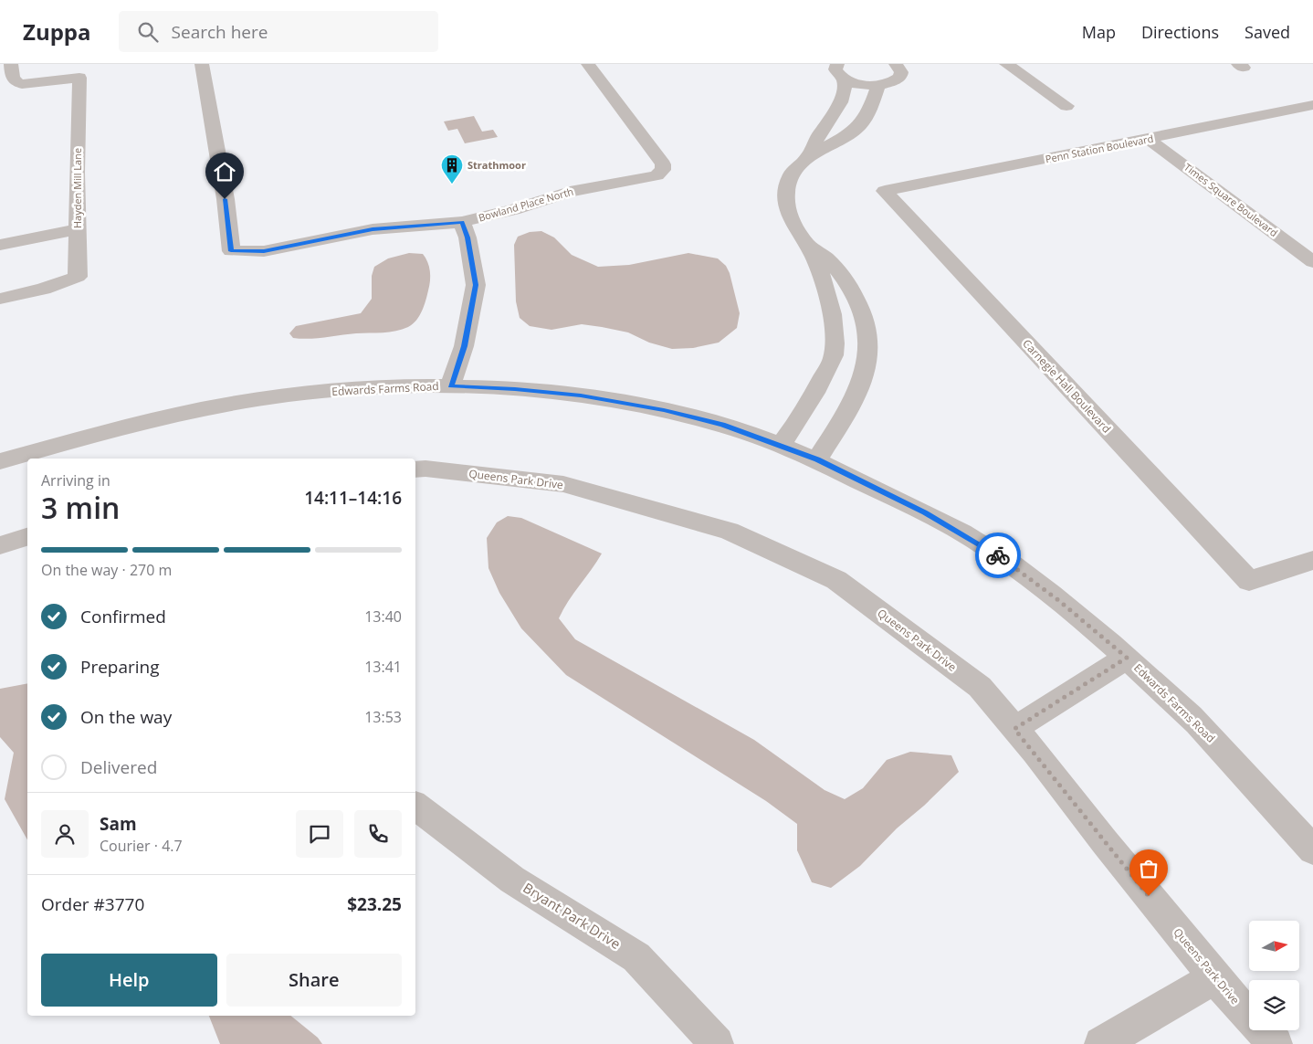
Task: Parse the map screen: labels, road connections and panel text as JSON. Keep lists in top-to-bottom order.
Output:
{
  "streets": {
    "street": [
      "Penn Station Boulevard",
      "Hayden Mill Lane",
      "Times Square Boulevard",
      "Bowland Place North",
      "Carnegie Hall Boulevard",
      "Edwards Farms Road",
      "Queens Park Drive",
      "Bryant Park Drive"
    ]
  },
  "crossings": [
    ["Penn Station Boulevard", "Times Square Boulevard"],
    ["Penn Station Boulevard", "Carnegie Hall Boulevard"]
  ],
  "places": {
    "building": ["Strathmoor"]
  },
  "north": "right",
  "page": {
    "header": "Zuppa",
    "search": "Search here",
    "nav": ["Map", "Directions", "Saved"],
    "heading": ["3 min", "Arriving in", "14:11–14:16"],
    "panel": [
      "Sam",
      "Courier · 4.7",
      "Order #3770",
      "$23.25"
    ],
    "bar": "On the way · 270 m",
    "list": [
      ["Confirmed", "13:40"],
      ["Preparing", "13:41"],
      ["On the way", "13:53"],
      "Delivered"
    ],
    "buttons": ["Help", "Share"]
  }
}
